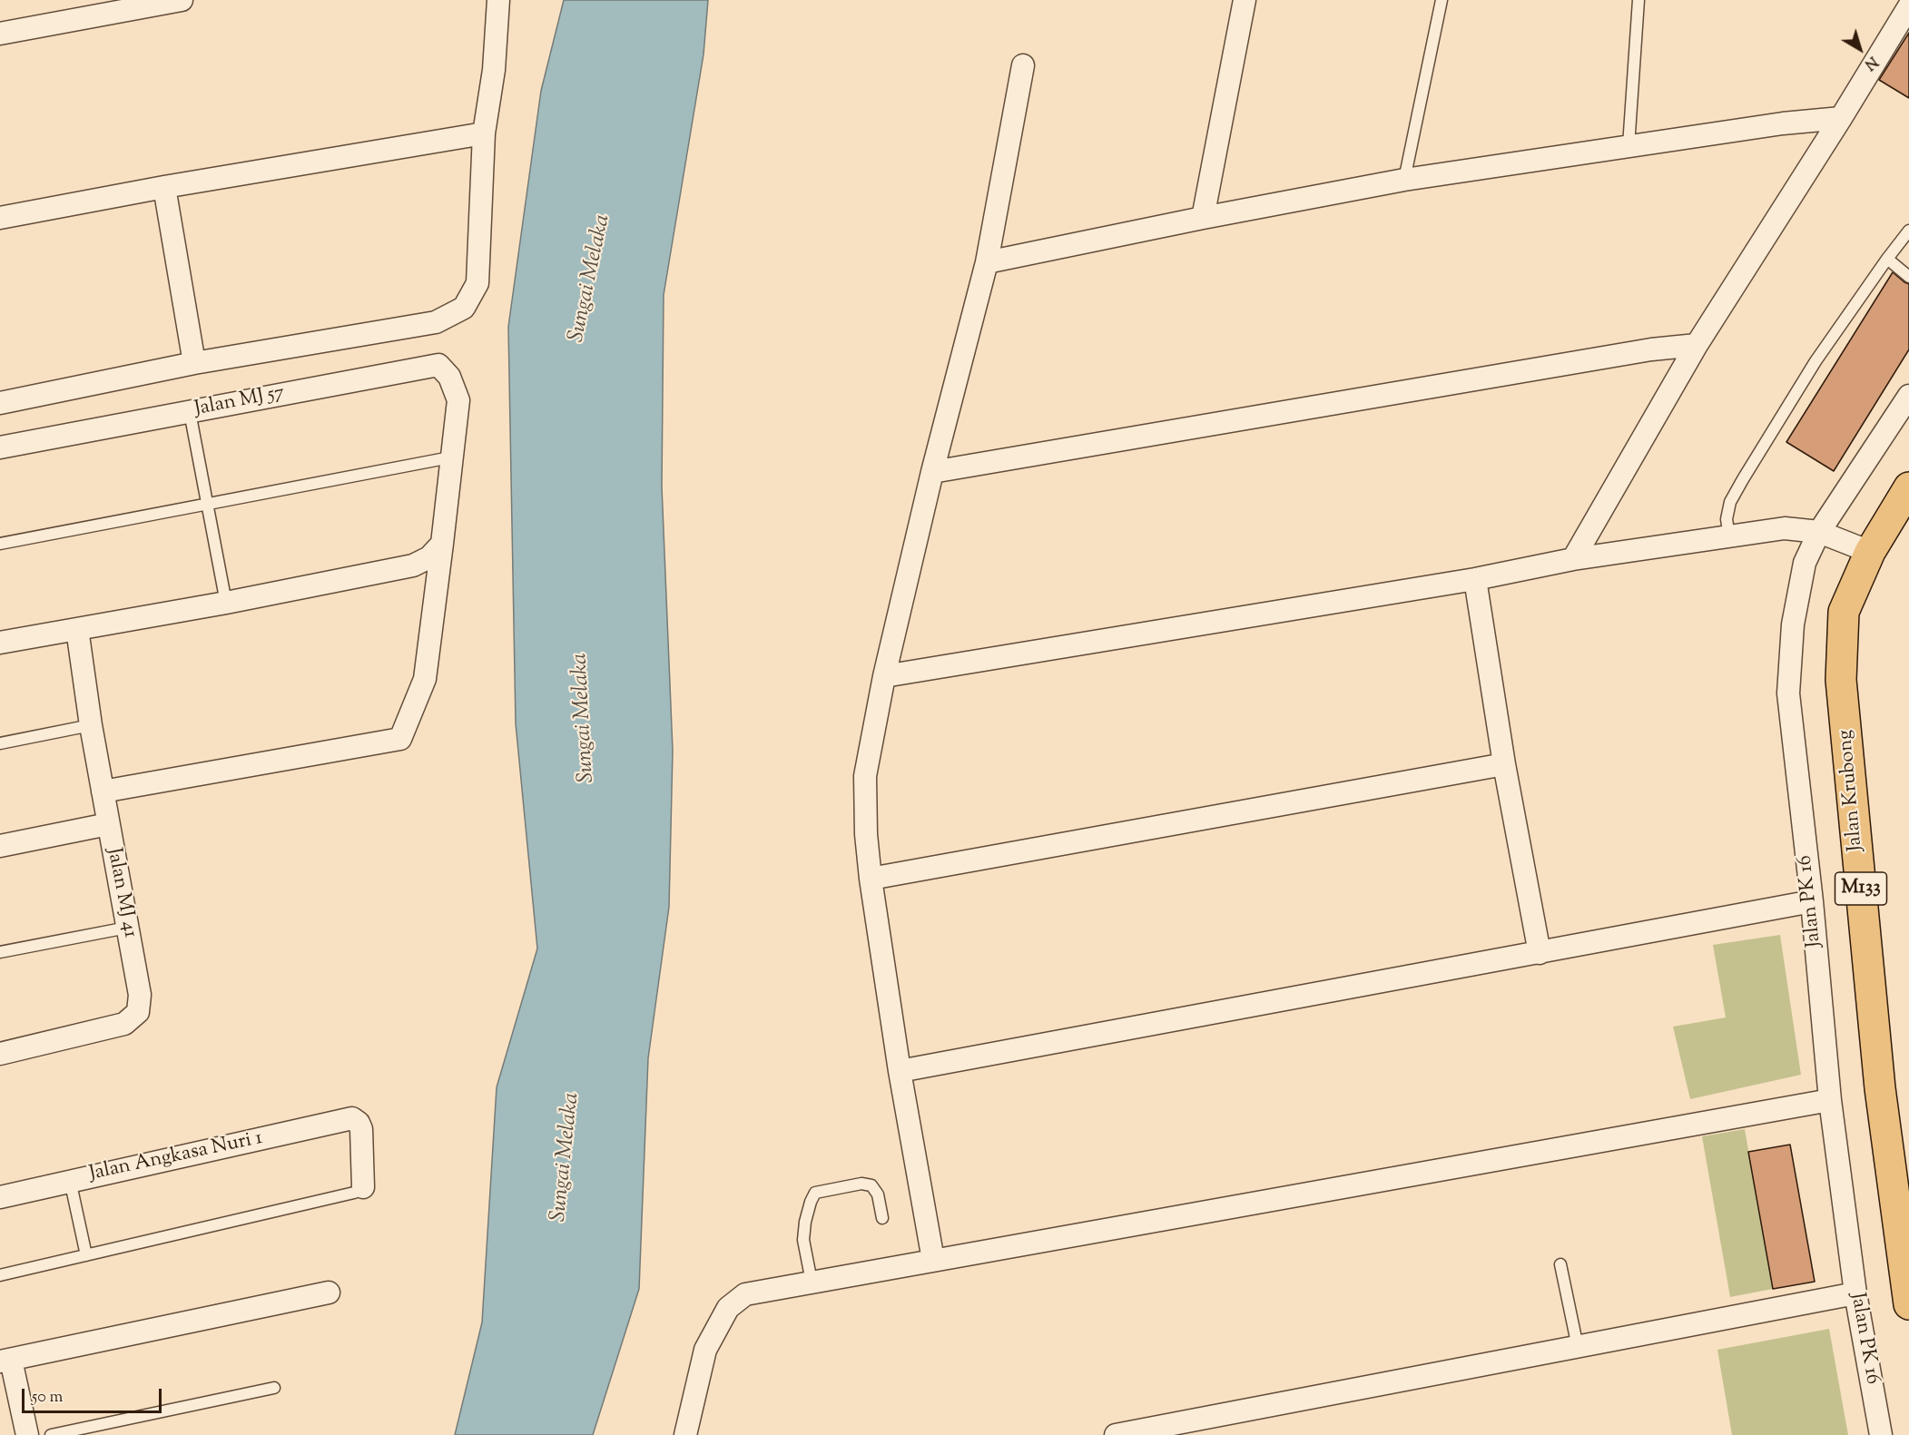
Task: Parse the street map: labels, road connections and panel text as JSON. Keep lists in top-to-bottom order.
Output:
{
  "streets": {
    "main road": ["Jalan Krubong", "M133"],
    "street": [
      "Jalan MJ 57",
      "Jalan MJ 41",
      "Jalan PK 16",
      "Jalan Angkasa Nuri 1"
    ]
  },
  "water": ["Sungai Melaka"],
  "scale_bar": "50 m",
  "north": "bottom right"
}
